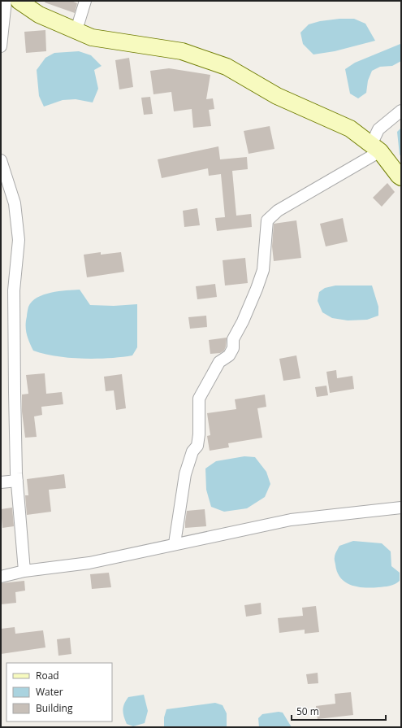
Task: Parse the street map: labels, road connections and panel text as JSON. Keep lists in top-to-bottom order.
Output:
{
  "legend": ["Road", "Water", "Building"],
  "scale_bar": "50 m"
}
